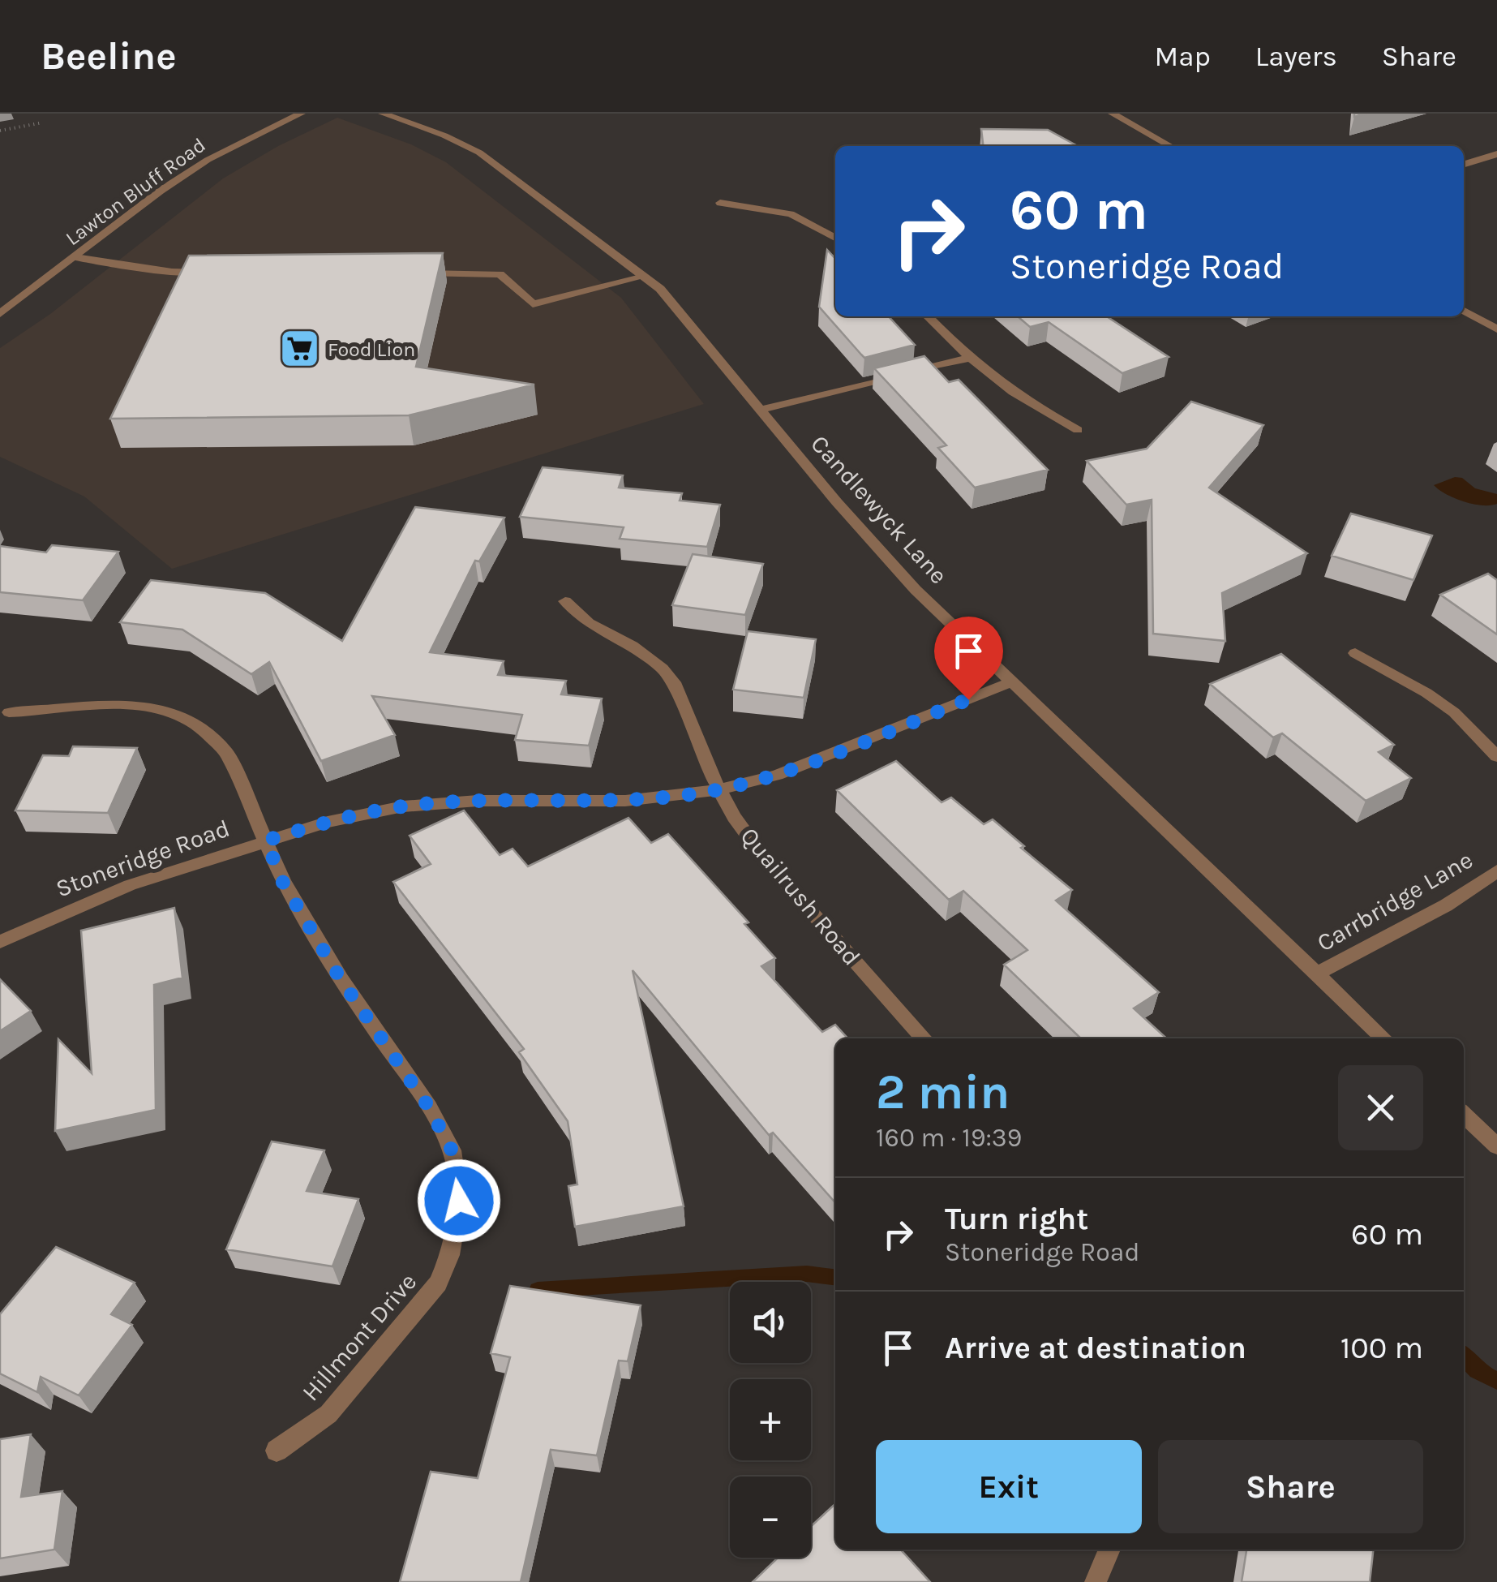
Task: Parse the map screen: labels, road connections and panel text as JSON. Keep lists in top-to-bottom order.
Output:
{
  "streets": {
    "street": [
      "Lawton Bluff Road",
      "Candlewyck Lane",
      "Stoneridge Road",
      "Quailrush Road",
      "Carrbridge Lane",
      "Hillmont Drive"
    ]
  },
  "crossings": [
    ["Candlewyck Lane", "Stoneridge Road"],
    ["Candlewyck Lane", "Carrbridge Lane"],
    ["Stoneridge Road", "Quailrush Road"],
    ["Stoneridge Road", "Hillmont Drive"]
  ],
  "places": {
    "supermarket": ["Food Lion"]
  },
  "page": {
    "header": "Beeline",
    "nav": ["Map", "Layers", "Share"],
    "turn": ["60 m", "Stoneridge Road"],
    "heading": ["2 min", "160 m · 19:39"],
    "list": [
      {
        "name": "Turn right",
        "note": "Stoneridge Road",
        "value": "60 m"
      },
      {
        "name": "Arrive at destination",
        "value": "100 m"
      }
    ],
    "map_buttons": ["+", "−"],
    "buttons": ["Exit", "Share"]
  }
}
